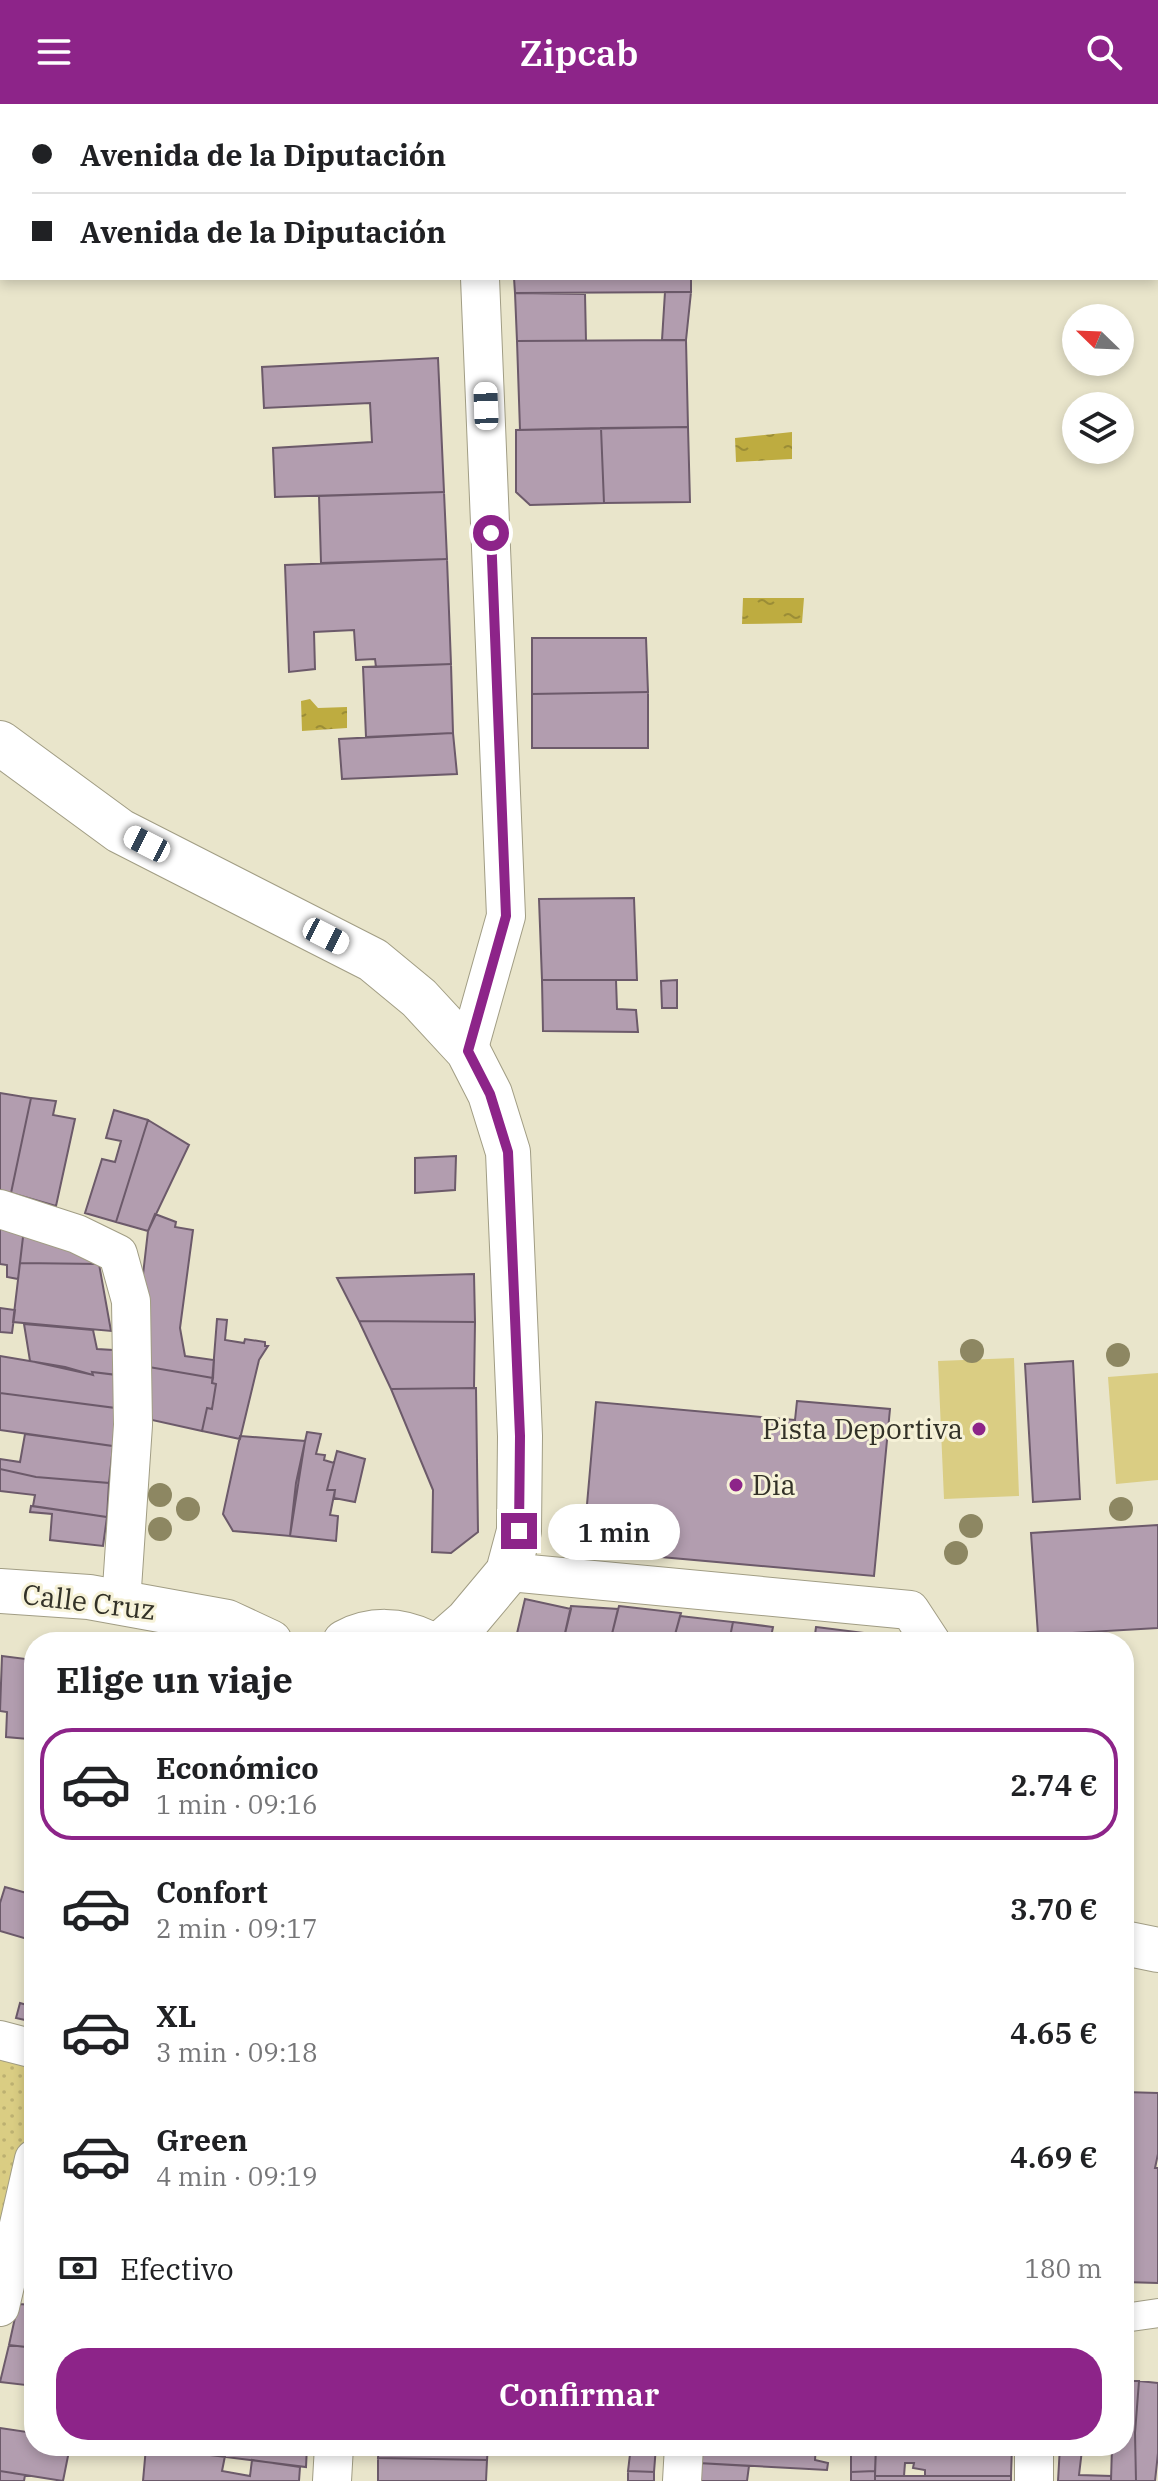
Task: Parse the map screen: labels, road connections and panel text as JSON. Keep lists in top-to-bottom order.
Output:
{
  "streets": {
    "main road": ["Calle Cruz"]
  },
  "places": ["Pista Deportiva", "Dia"],
  "north": "top left",
  "page": {
    "header": "Zipcab",
    "banner": ["Avenida de la Diputación", "Avenida de la Diputación"],
    "bubble": "1 min",
    "heading": "Elige un viaje",
    "list": [
      {
        "name": "Económico",
        "note": "1 min · 09:16",
        "value": "2.74 €"
      },
      {
        "name": "Confort",
        "note": "2 min · 09:17",
        "value": "3.70 €"
      },
      {
        "name": "XL",
        "note": "3 min · 09:18",
        "value": "4.65 €"
      },
      {
        "name": "Green",
        "note": "4 min · 09:19",
        "value": "4.69 €"
      }
    ],
    "pay": ["Efectivo", "180 m"],
    "buttons": "Confirmar"
  }
}
